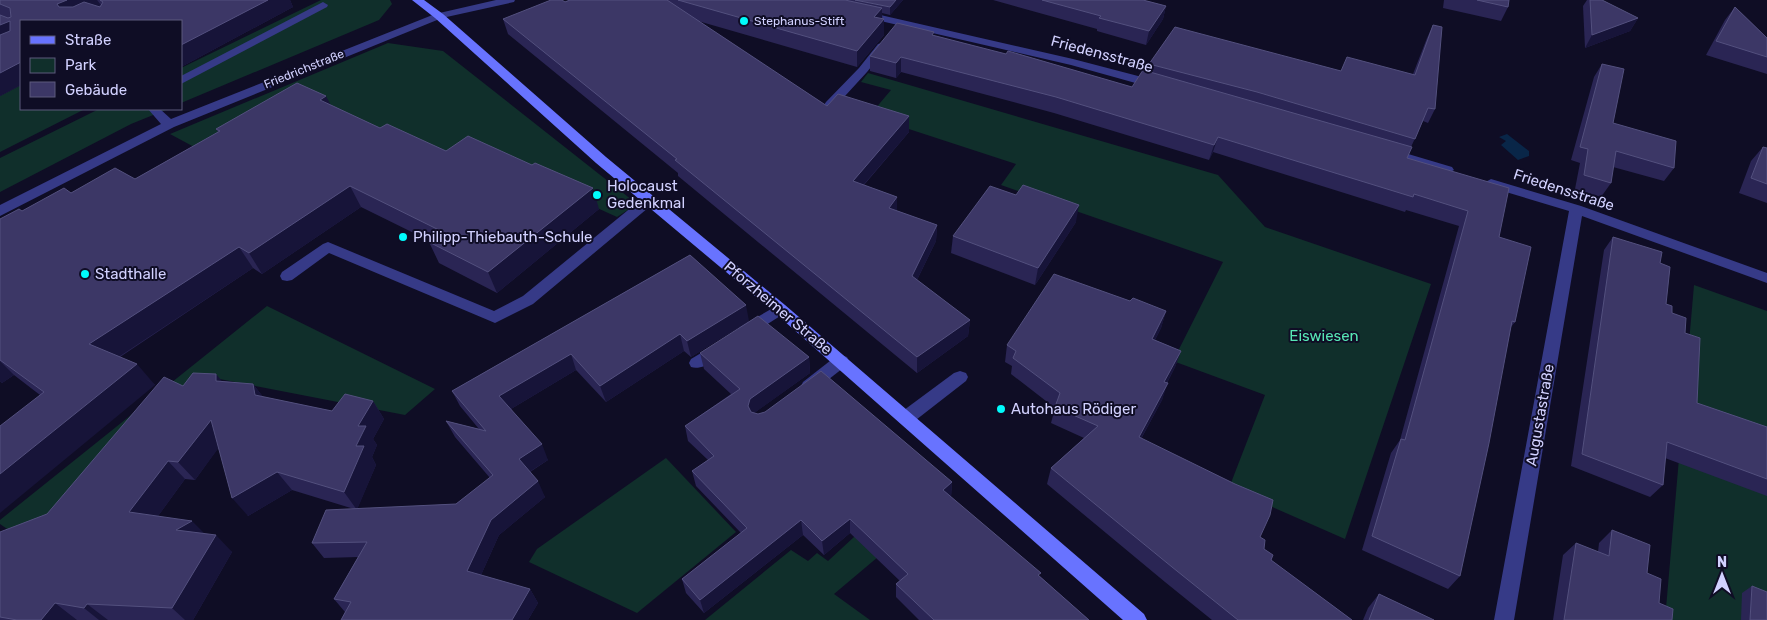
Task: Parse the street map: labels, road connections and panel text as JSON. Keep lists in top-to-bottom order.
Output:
{
  "streets": {
    "main road": ["Pforzheimer Straße"],
    "street": ["Friedensstraße", "Friedrichstraße", "Augustastraße"]
  },
  "crossings": [
    ["Friedensstraße", "Augustastraße"],
    ["Friedrichstraße", "Pforzheimer Straße"]
  ],
  "parks": ["Eiswiesen"],
  "places": [
    "Stephanus-Stift",
    "Holocaust Gedenkmal",
    "Philipp-Thiebauth-Schule",
    "Stadthalle",
    "Autohaus Rödiger"
  ],
  "legend": ["Straße", "Park", "Gebäude"],
  "north": "top"
}
